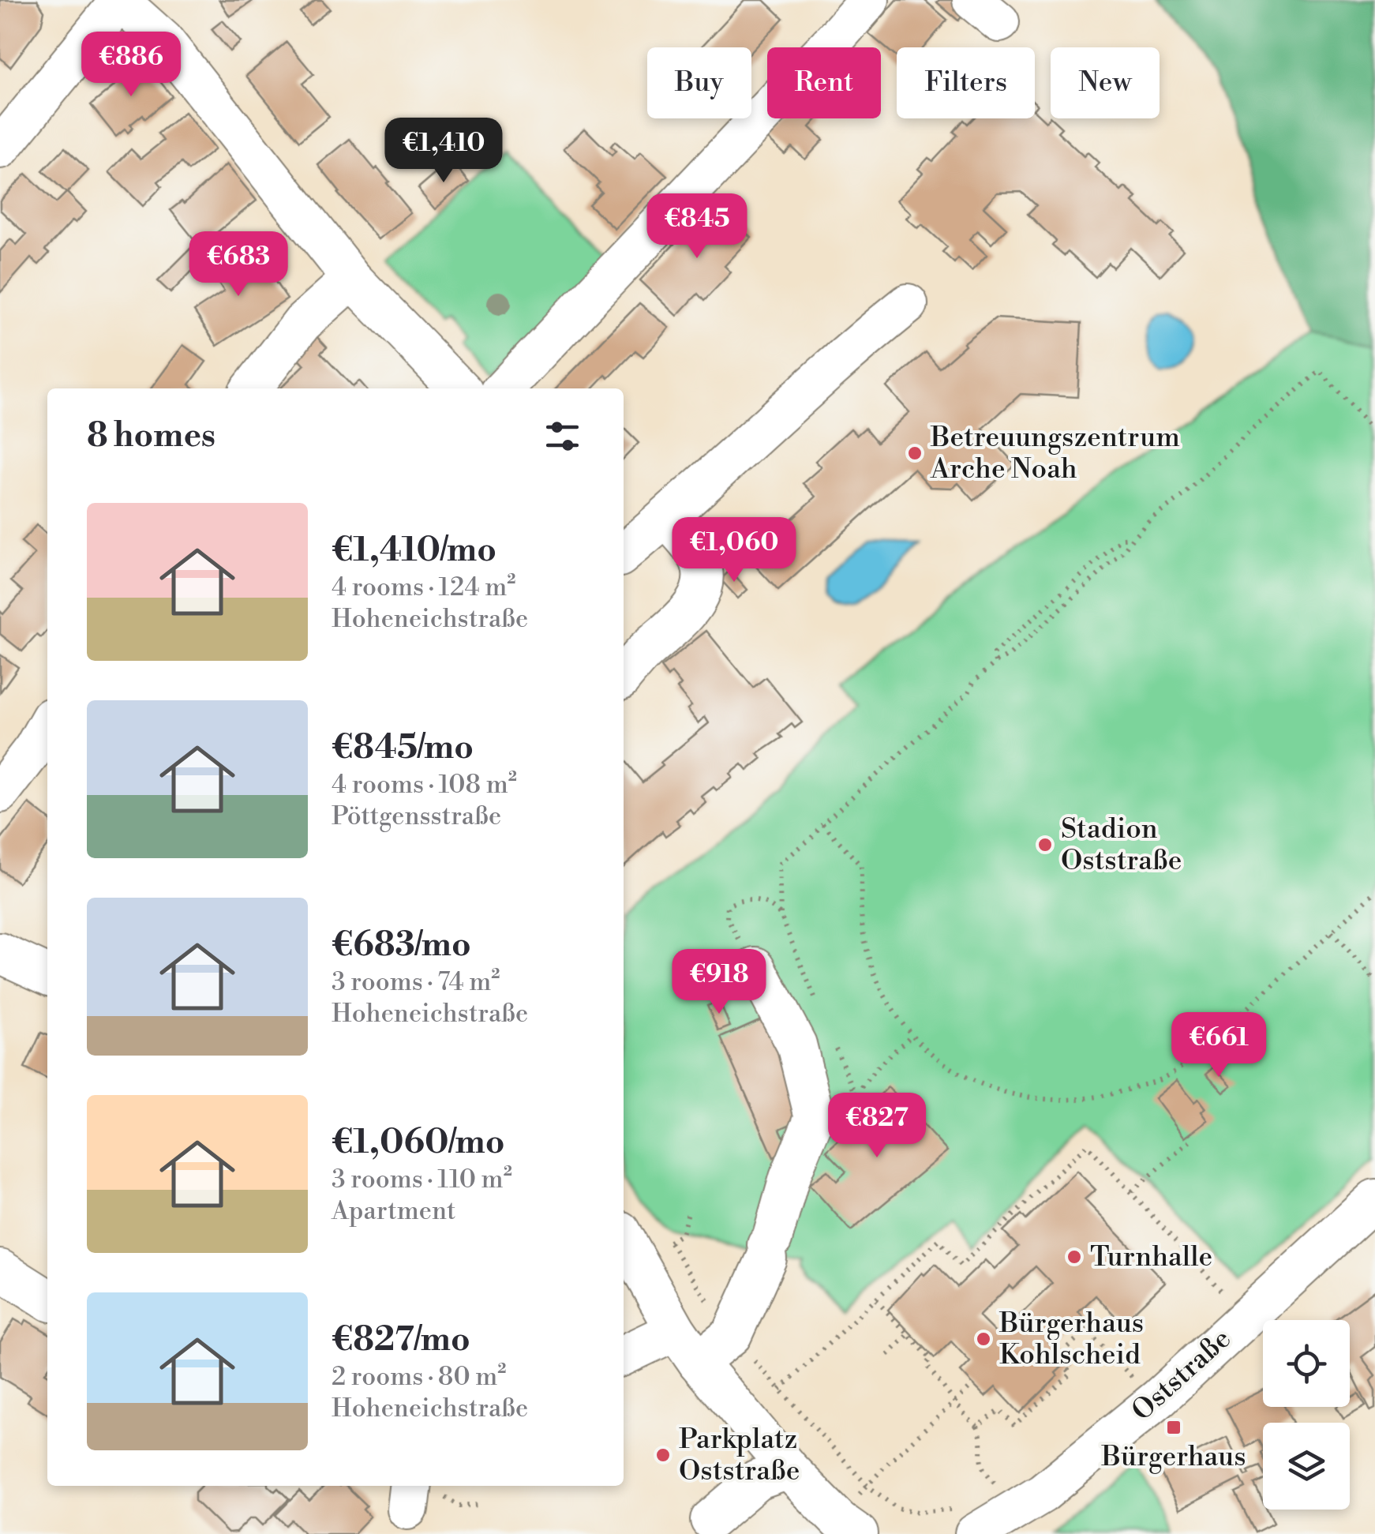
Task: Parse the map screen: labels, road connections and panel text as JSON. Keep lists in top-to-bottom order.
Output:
{
  "streets": {
    "street": ["Oststraße"]
  },
  "places": {
    "other": [
      "Betreuungszentrum Arche Noah",
      "Stadion Oststraße",
      "Turnhalle",
      "Bürgerhaus Kohlscheid",
      "Parkplatz Oststraße"
    ],
    "transit": ["Bürgerhaus"]
  },
  "page": {
    "price": [
      "€886",
      "€1,410",
      "€845",
      "€683",
      "€1,060",
      "€918",
      "€661",
      "€827"
    ],
    "chip": [
      "Buy",
      "Rent",
      "Filters",
      "New"
    ],
    "heading": "8 homes",
    "list": [
      {
        "name": "€1,410/mo",
        "note": "4 rooms · 124 m² · Hoheneichstraße"
      },
      {
        "name": "€845/mo",
        "note": "4 rooms · 108 m² · Pöttgensstraße"
      },
      {
        "name": "€683/mo",
        "note": "3 rooms · 74 m² · Hoheneichstraße"
      },
      {
        "name": "€1,060/mo",
        "note": "3 rooms · 110 m² · Apartment"
      },
      {
        "name": "€827/mo",
        "note": "2 rooms · 80 m² · Hoheneichstraße"
      }
    ]
  }
}
